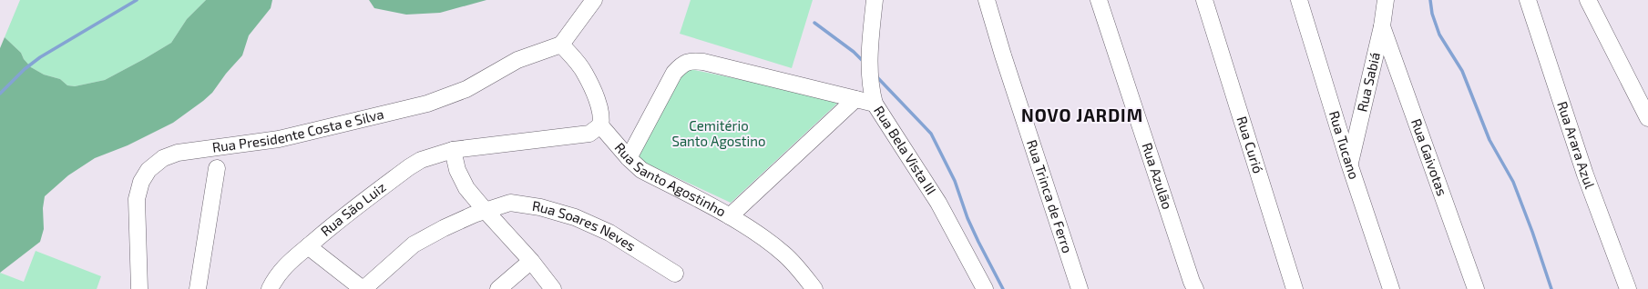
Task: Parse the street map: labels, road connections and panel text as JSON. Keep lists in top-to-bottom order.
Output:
{
  "streets": {
    "street": [
      "Rua Sabiá",
      "Rua Presidente Costa e Silva",
      "Rua Curió",
      "Rua Tucano",
      "Rua Arara Azul",
      "Rua Bela Vista III",
      "Rua Gaivotas",
      "Rua Azulão",
      "Rua Santo Agostinho",
      "Rua Trinca de Ferro",
      "Rua São Luiz",
      "Rua Soares Neves"
    ]
  },
  "crossings": [
    ["Rua Sabiá", "Rua Tucano"],
    ["Rua Sabiá", "Rua Gaivotas"]
  ],
  "districts": ["NOVO JARDIM"],
  "parks": ["Cemitério Santo Agostino"]
}
